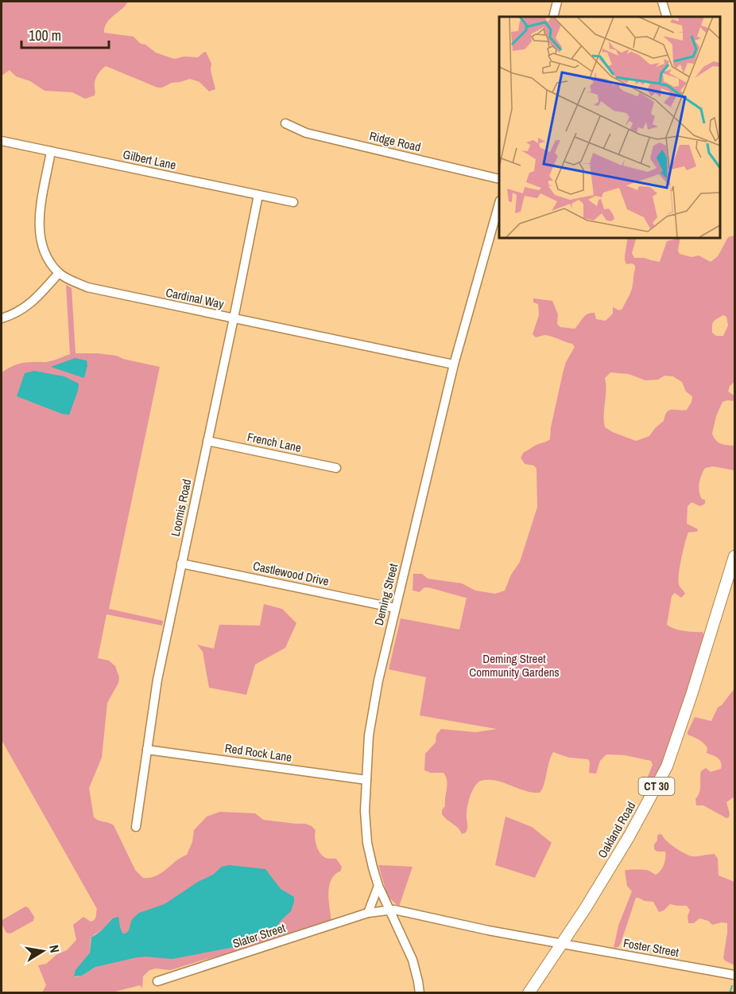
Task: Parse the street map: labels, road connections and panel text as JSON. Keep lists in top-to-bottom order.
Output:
{
  "streets": {
    "main road": ["CT 30", "Oakland Road"],
    "street": [
      "Ridge Road",
      "Gilbert Lane",
      "Cardinal Way",
      "French Lane",
      "Loomis Road",
      "Castlewood Drive",
      "Deming Street",
      "Red Rock Lane",
      "Slater Street",
      "Foster Street"
    ]
  },
  "crossings": [
    ["Gilbert Lane", "Cardinal Way"],
    ["Gilbert Lane", "Loomis Road"],
    ["Cardinal Way", "Loomis Road"],
    ["Cardinal Way", "Deming Street"],
    ["French Lane", "Loomis Road"],
    ["Loomis Road", "Castlewood Drive"],
    ["Loomis Road", "Red Rock Lane"],
    ["Castlewood Drive", "Deming Street"],
    ["Deming Street", "Red Rock Lane"],
    ["Deming Street", "Slater Street"],
    ["Oakland Road", "Slater Street"],
    ["Oakland Road", "Foster Street"],
    ["Slater Street", "Foster Street"]
  ],
  "parks": ["Deming Street Community Gardens"],
  "scale_bar": "100 m",
  "north": "right"
}
